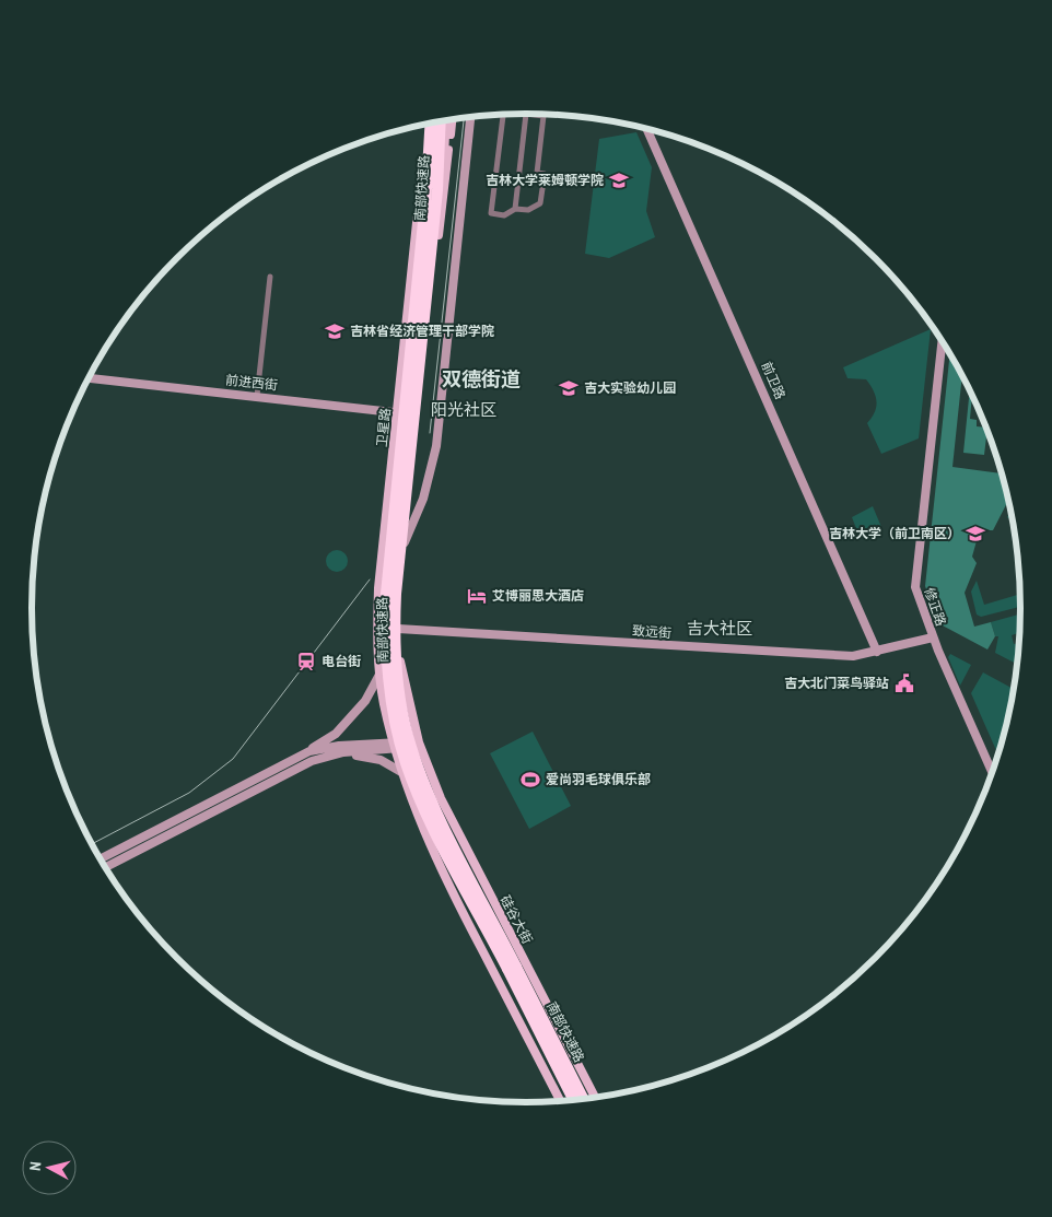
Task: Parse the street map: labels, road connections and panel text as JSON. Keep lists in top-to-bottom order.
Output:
{
  "streets": {
    "highway": ["南部快速路"],
    "main road": ["卫星路", "硅谷大街"],
    "street": [
      "前卫路",
      "前进西街",
      "修正路",
      "致远街"
    ]
  },
  "crossings": [
    ["前卫路", "致远街"],
    ["前进西街", "卫星路"],
    ["修正路", "致远街"]
  ],
  "districts": ["双德街道", "阳光社区", "吉大社区"],
  "places": {
    "school or university": [
      "吉林大学莱姆顿学院",
      "吉林省经济管理干部学院",
      "吉大实验幼儿园",
      "吉林大学（前卫南区）"
    ],
    "hotel": ["艾博丽思大酒店"],
    "station": ["电台街"],
    "public building": ["吉大北门菜鸟驿站"],
    "sports": ["爱尚羽毛球俱乐部"]
  },
  "north": "left"
}
